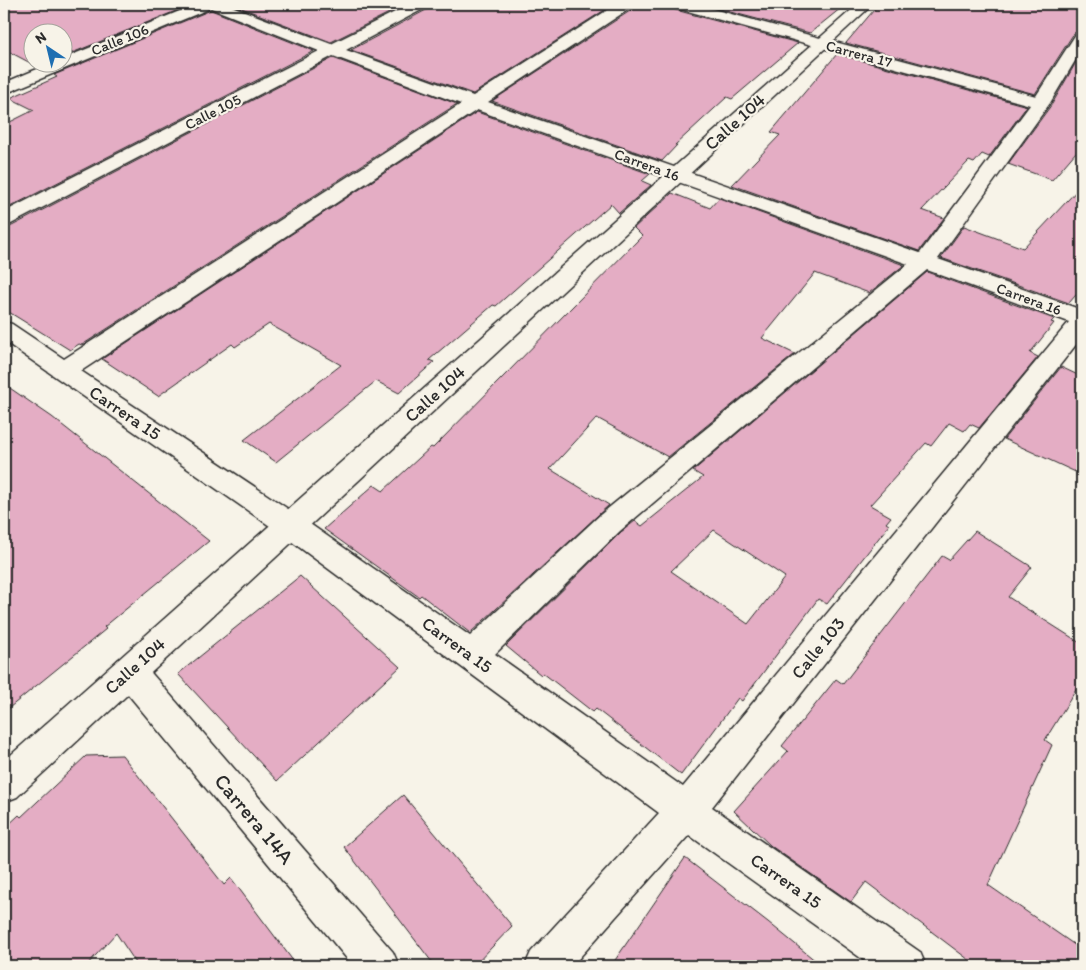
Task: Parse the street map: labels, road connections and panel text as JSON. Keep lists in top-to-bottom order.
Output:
{
  "streets": {
    "street": [
      "Calle 106",
      "Carrera 17",
      "Calle 105",
      "Calle 104",
      "Carrera 16",
      "Carrera 15",
      "Calle 103",
      "Carrera 14A"
    ]
  },
  "crossings": [
    ["Carrera 17", "Calle 104"],
    ["Calle 105", "Carrera 16"],
    ["Calle 104", "Carrera 16"],
    ["Calle 104", "Carrera 15"],
    ["Calle 104", "Carrera 14A"],
    ["Carrera 16", "Calle 103"],
    ["Carrera 15", "Calle 103"]
  ],
  "north": "top left"
}
